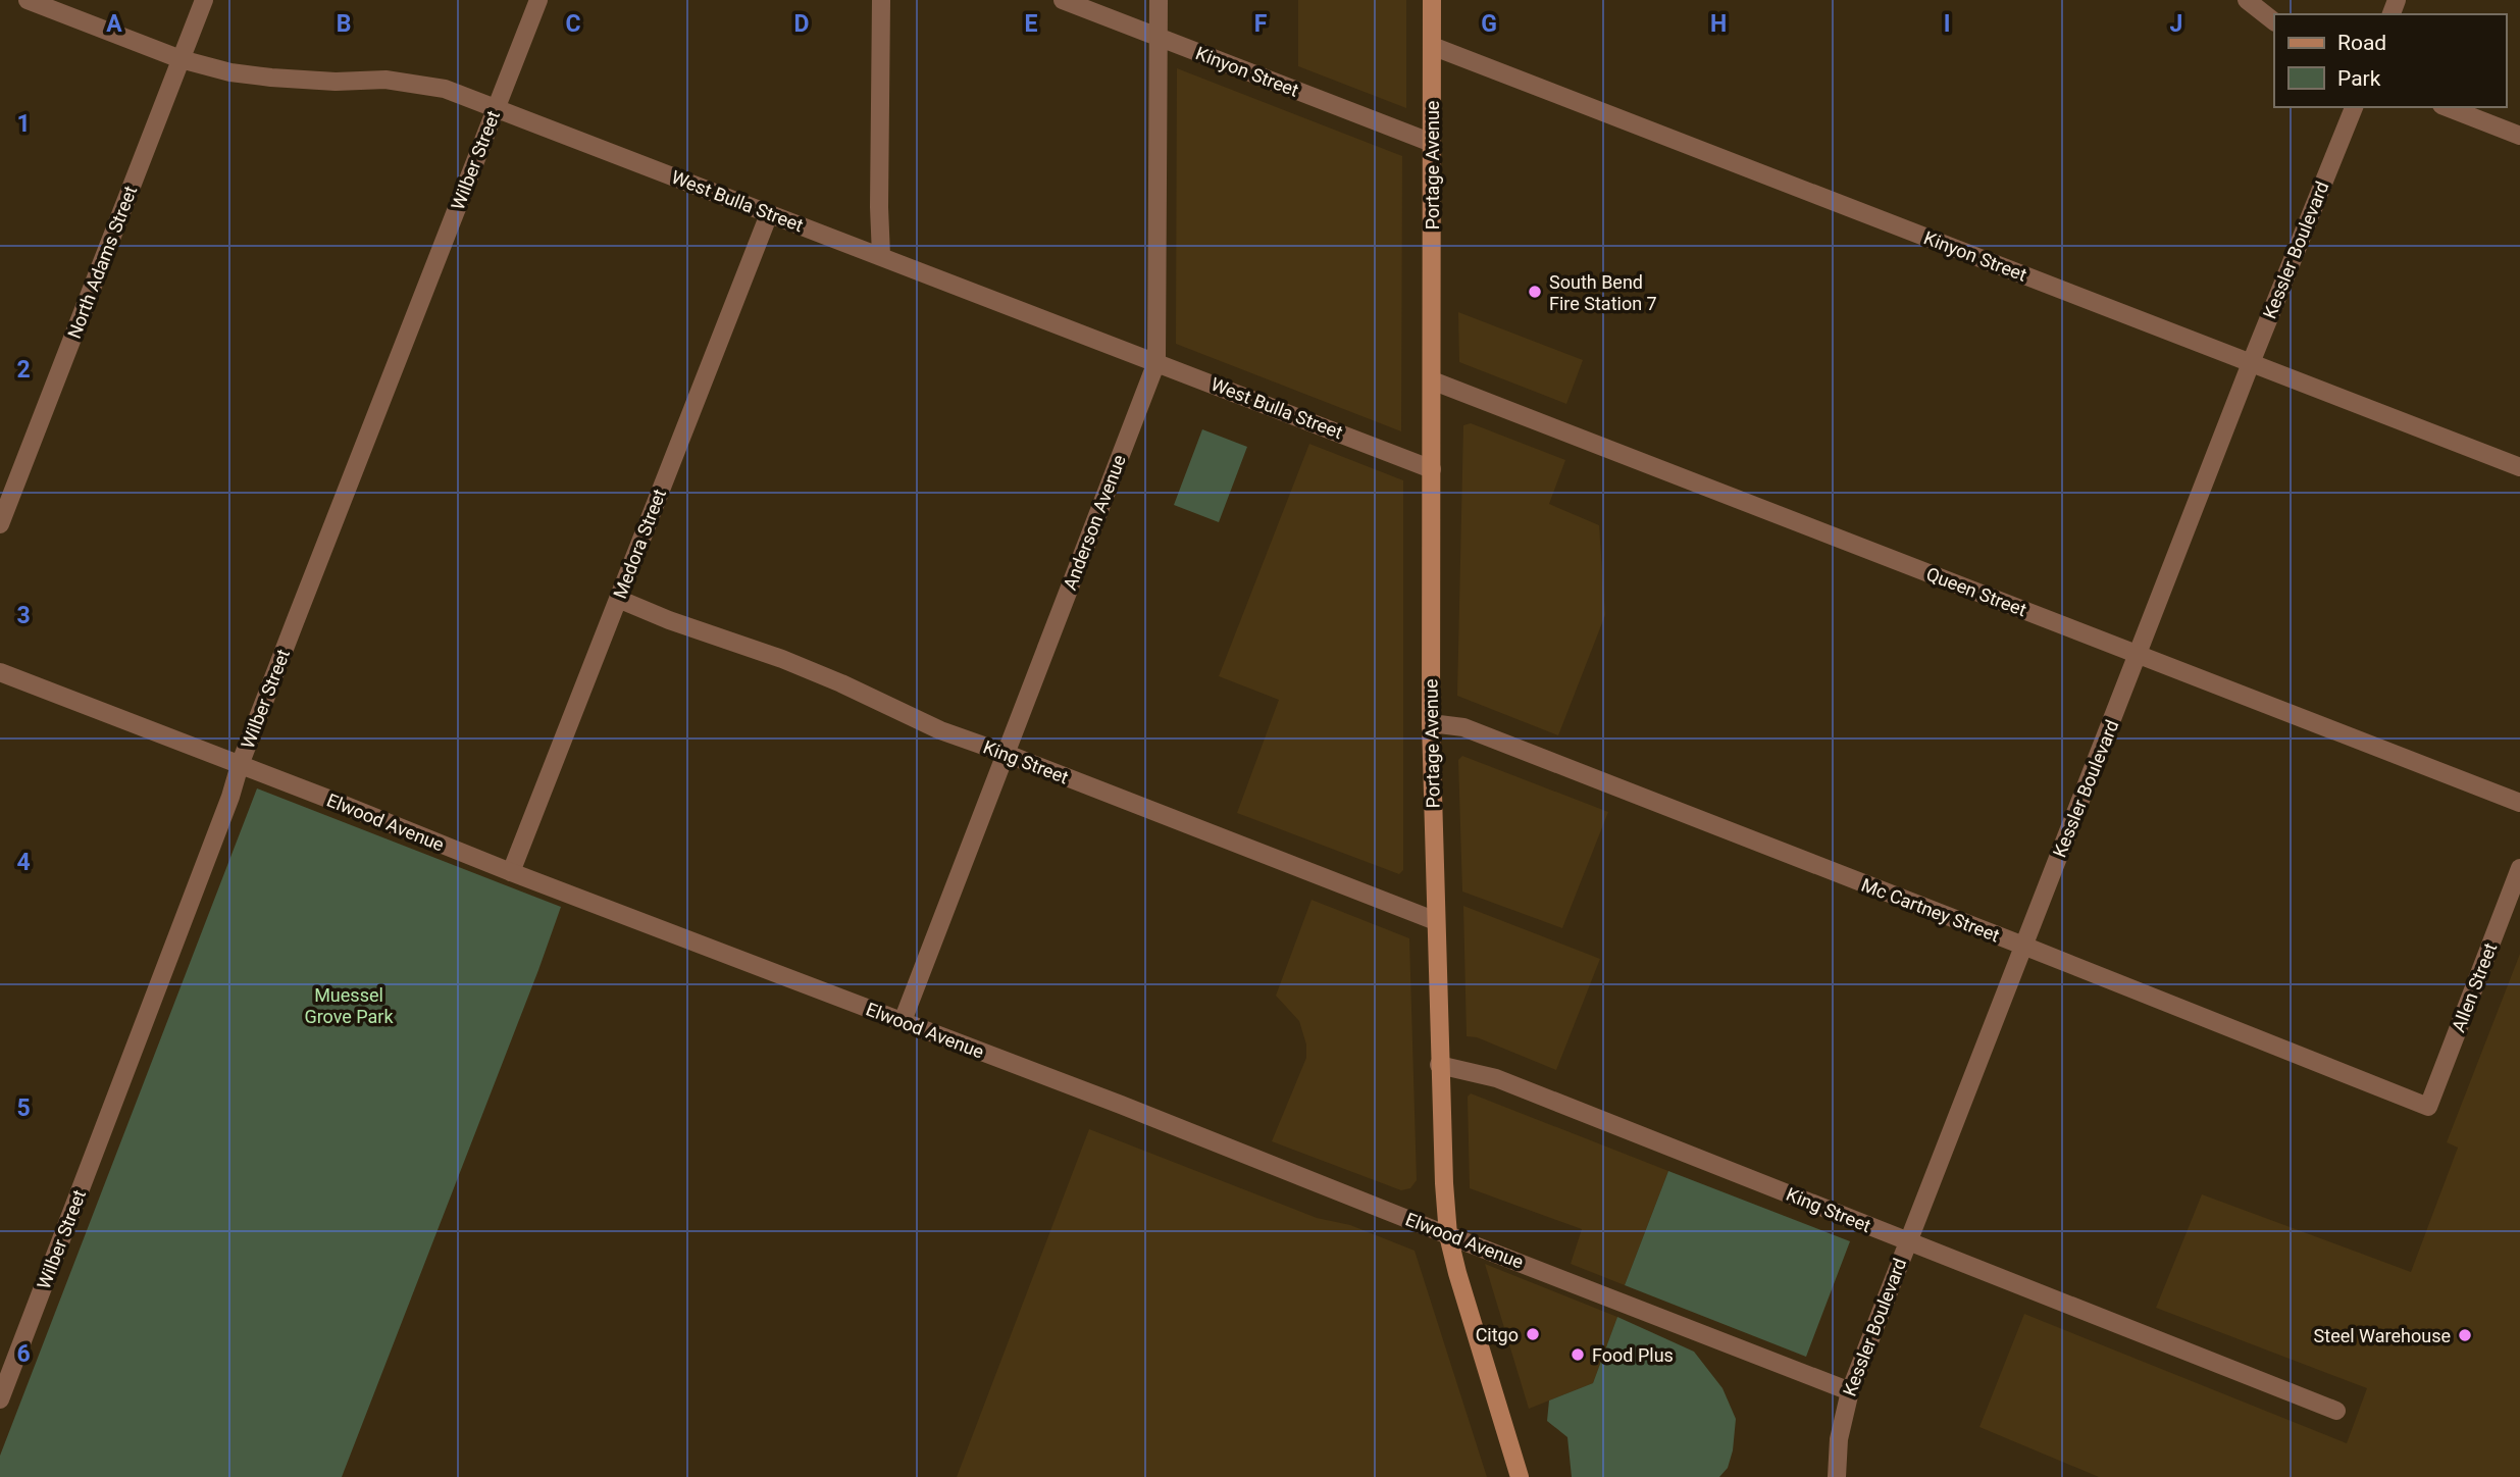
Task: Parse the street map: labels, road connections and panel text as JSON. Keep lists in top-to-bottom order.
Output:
{
  "streets": {
    "main road": ["Portage Avenue"],
    "street": [
      "Kinyon Street",
      "Wilber Street",
      "West Bulla Street",
      "Kessler Boulevard",
      "North Adams Street",
      "Anderson Avenue",
      "Medora Street",
      "Queen Street",
      "King Street",
      "Elwood Avenue",
      "Mc Cartney Street",
      "Allen Street"
    ]
  },
  "crossings": [
    ["Kinyon Street", "Portage Avenue"],
    ["Kinyon Street", "Kessler Boulevard"],
    ["Kinyon Street", "Anderson Avenue"],
    ["Wilber Street", "West Bulla Street"],
    ["Wilber Street", "Elwood Avenue"],
    ["Portage Avenue", "West Bulla Street"],
    ["Portage Avenue", "Queen Street"],
    ["Portage Avenue", "King Street"],
    ["Portage Avenue", "Elwood Avenue"],
    ["Portage Avenue", "Mc Cartney Street"],
    ["West Bulla Street", "North Adams Street"],
    ["West Bulla Street", "Anderson Avenue"],
    ["West Bulla Street", "Medora Street"],
    ["Kessler Boulevard", "Queen Street"],
    ["Kessler Boulevard", "King Street"],
    ["Kessler Boulevard", "Elwood Avenue"],
    ["Kessler Boulevard", "Mc Cartney Street"],
    ["Anderson Avenue", "King Street"],
    ["Anderson Avenue", "Elwood Avenue"],
    ["Medora Street", "King Street"],
    ["Medora Street", "Elwood Avenue"],
    ["Mc Cartney Street", "Allen Street"]
  ],
  "parks": ["Muessel Grove Park"],
  "places": [
    "South Bend Fire Station 7",
    "Citgo",
    "Steel Warehouse",
    "Food Plus"
  ],
  "legend": ["Road", "Park"],
  "grid": {
    "columns": [
      "A",
      "B",
      "C",
      "D",
      "E",
      "F",
      "G",
      "H",
      "I",
      "J"
    ],
    "rows": [
      "1",
      "2",
      "3",
      "4",
      "5",
      "6"
    ]
  }
}
